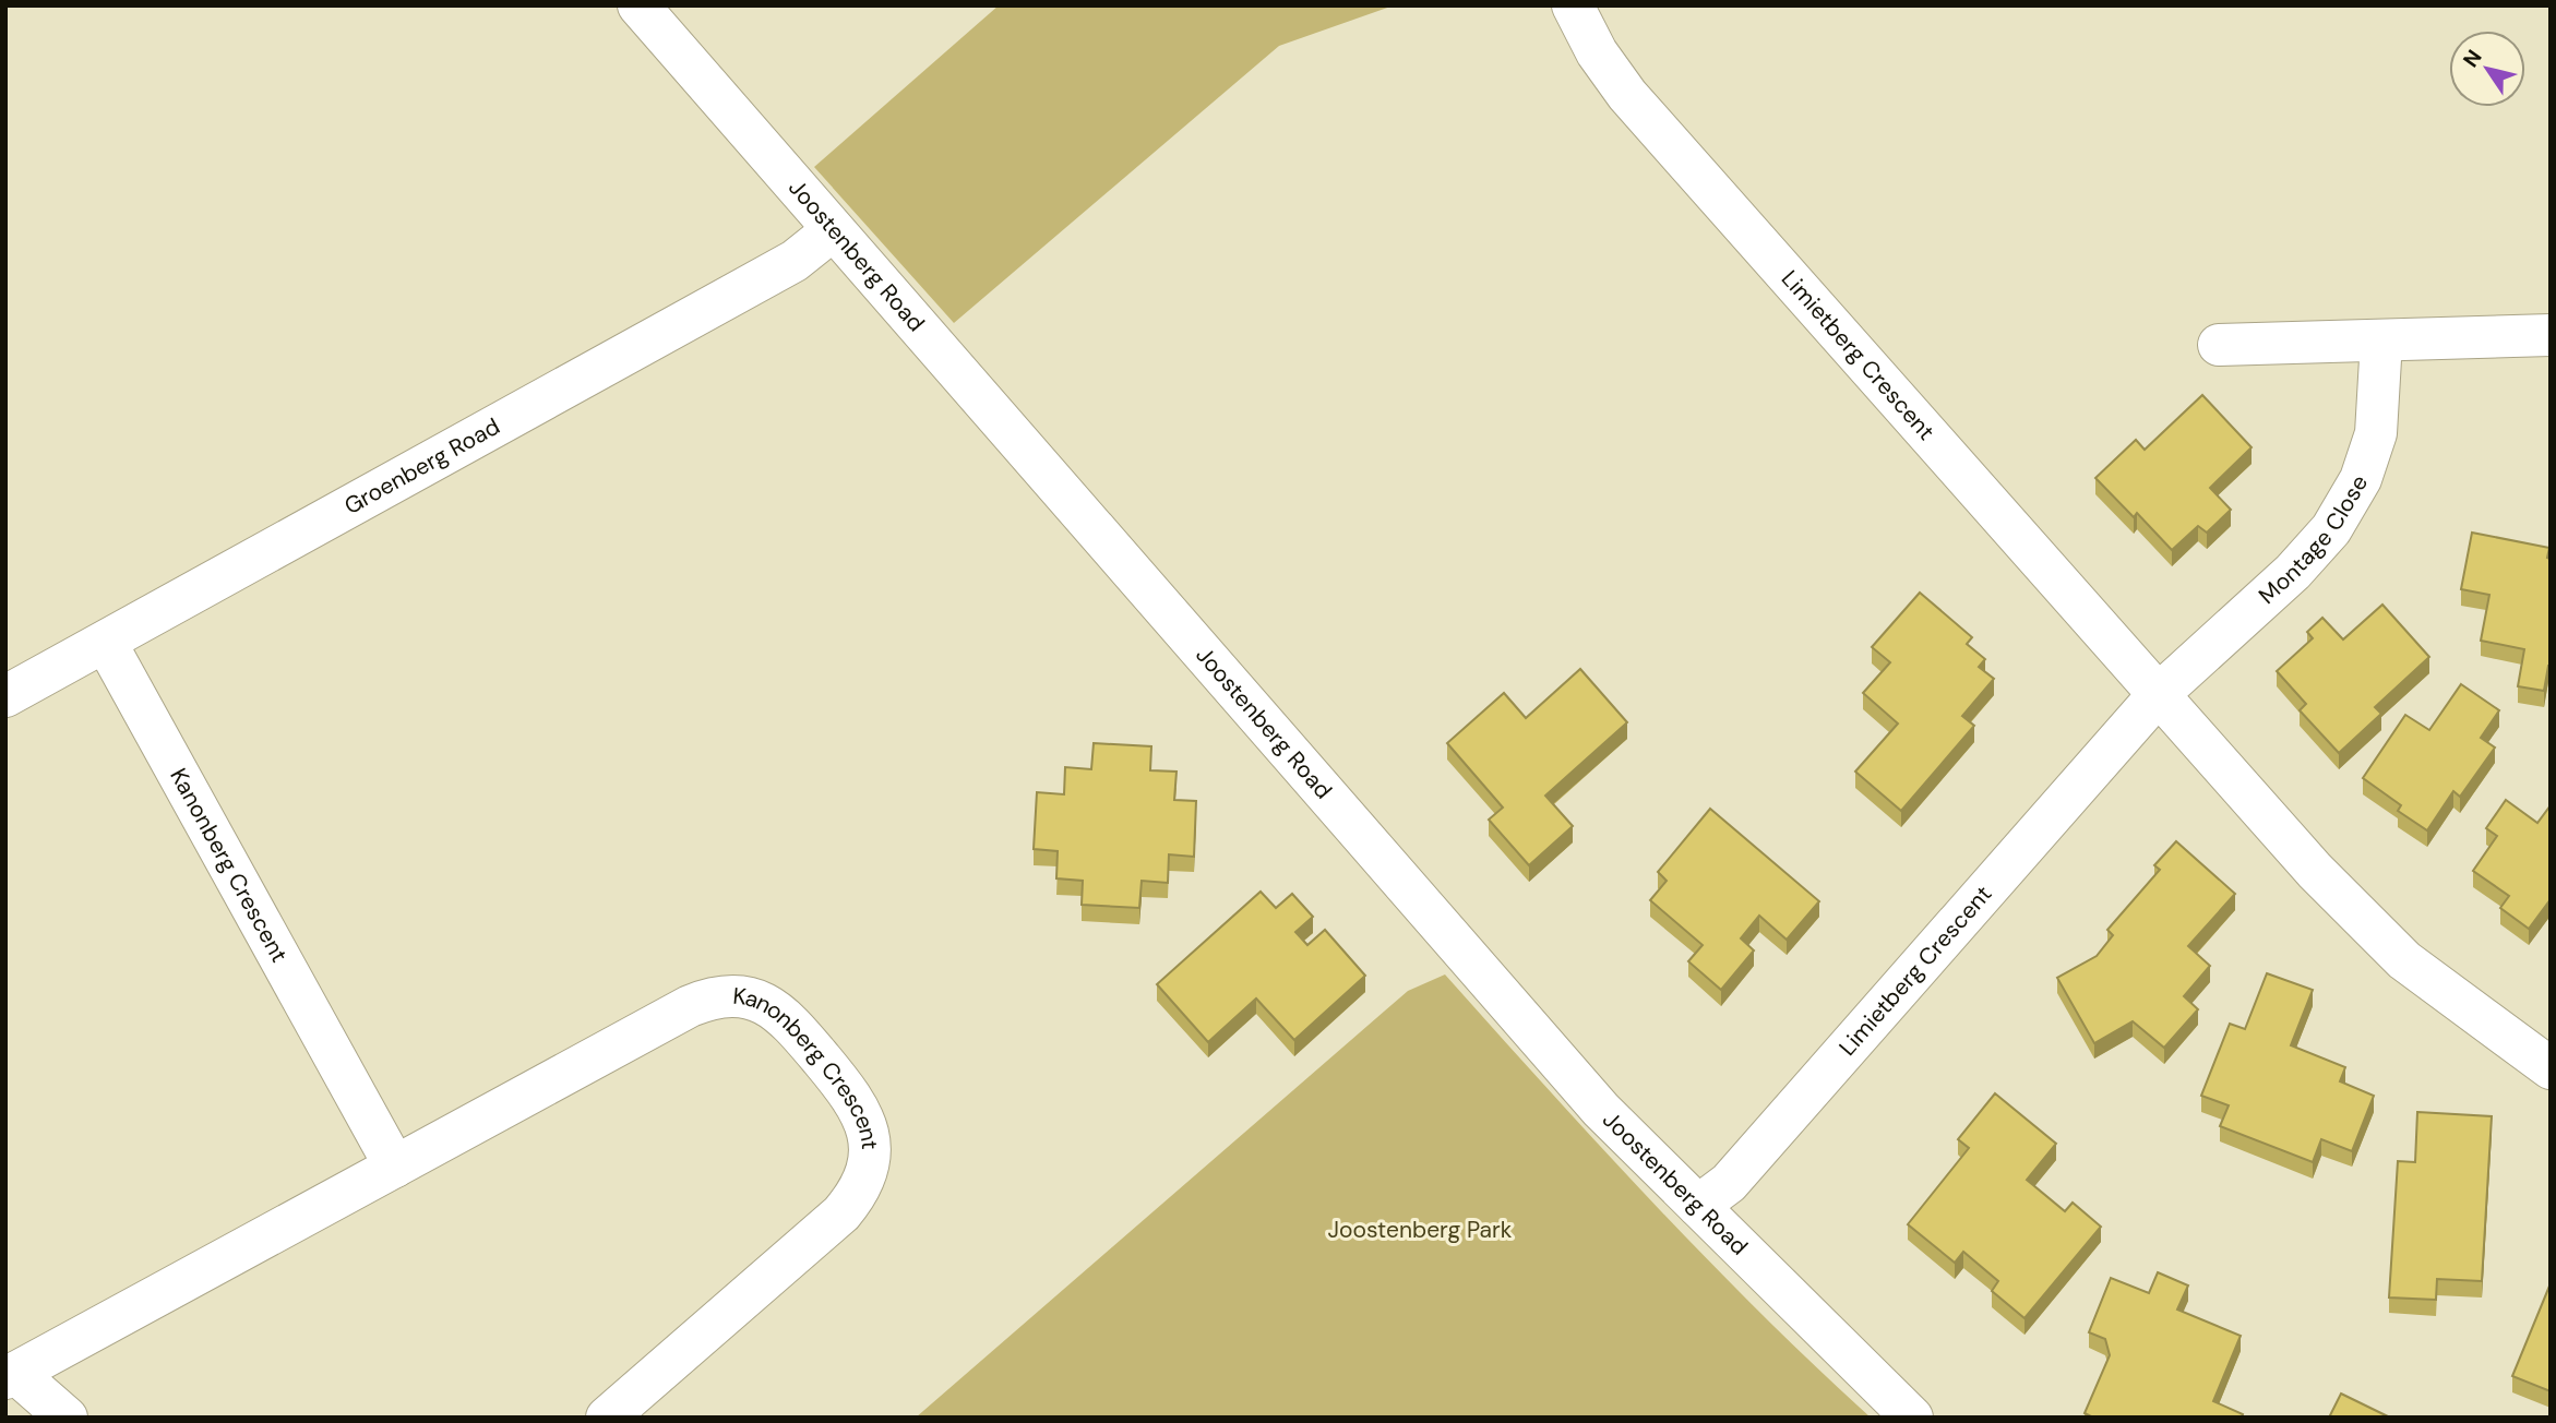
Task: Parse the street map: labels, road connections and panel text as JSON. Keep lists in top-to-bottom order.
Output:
{
  "streets": {
    "street": [
      "Joostenberg Road",
      "Limietberg Crescent",
      "Groenberg Road",
      "Montage Close",
      "Kanonberg Crescent"
    ]
  },
  "crossings": [
    ["Joostenberg Road", "Limietberg Crescent"],
    ["Joostenberg Road", "Groenberg Road"],
    ["Limietberg Crescent", "Montage Close"],
    ["Groenberg Road", "Kanonberg Crescent"]
  ],
  "parks": ["Joostenberg Park"],
  "north": "top left"
}
